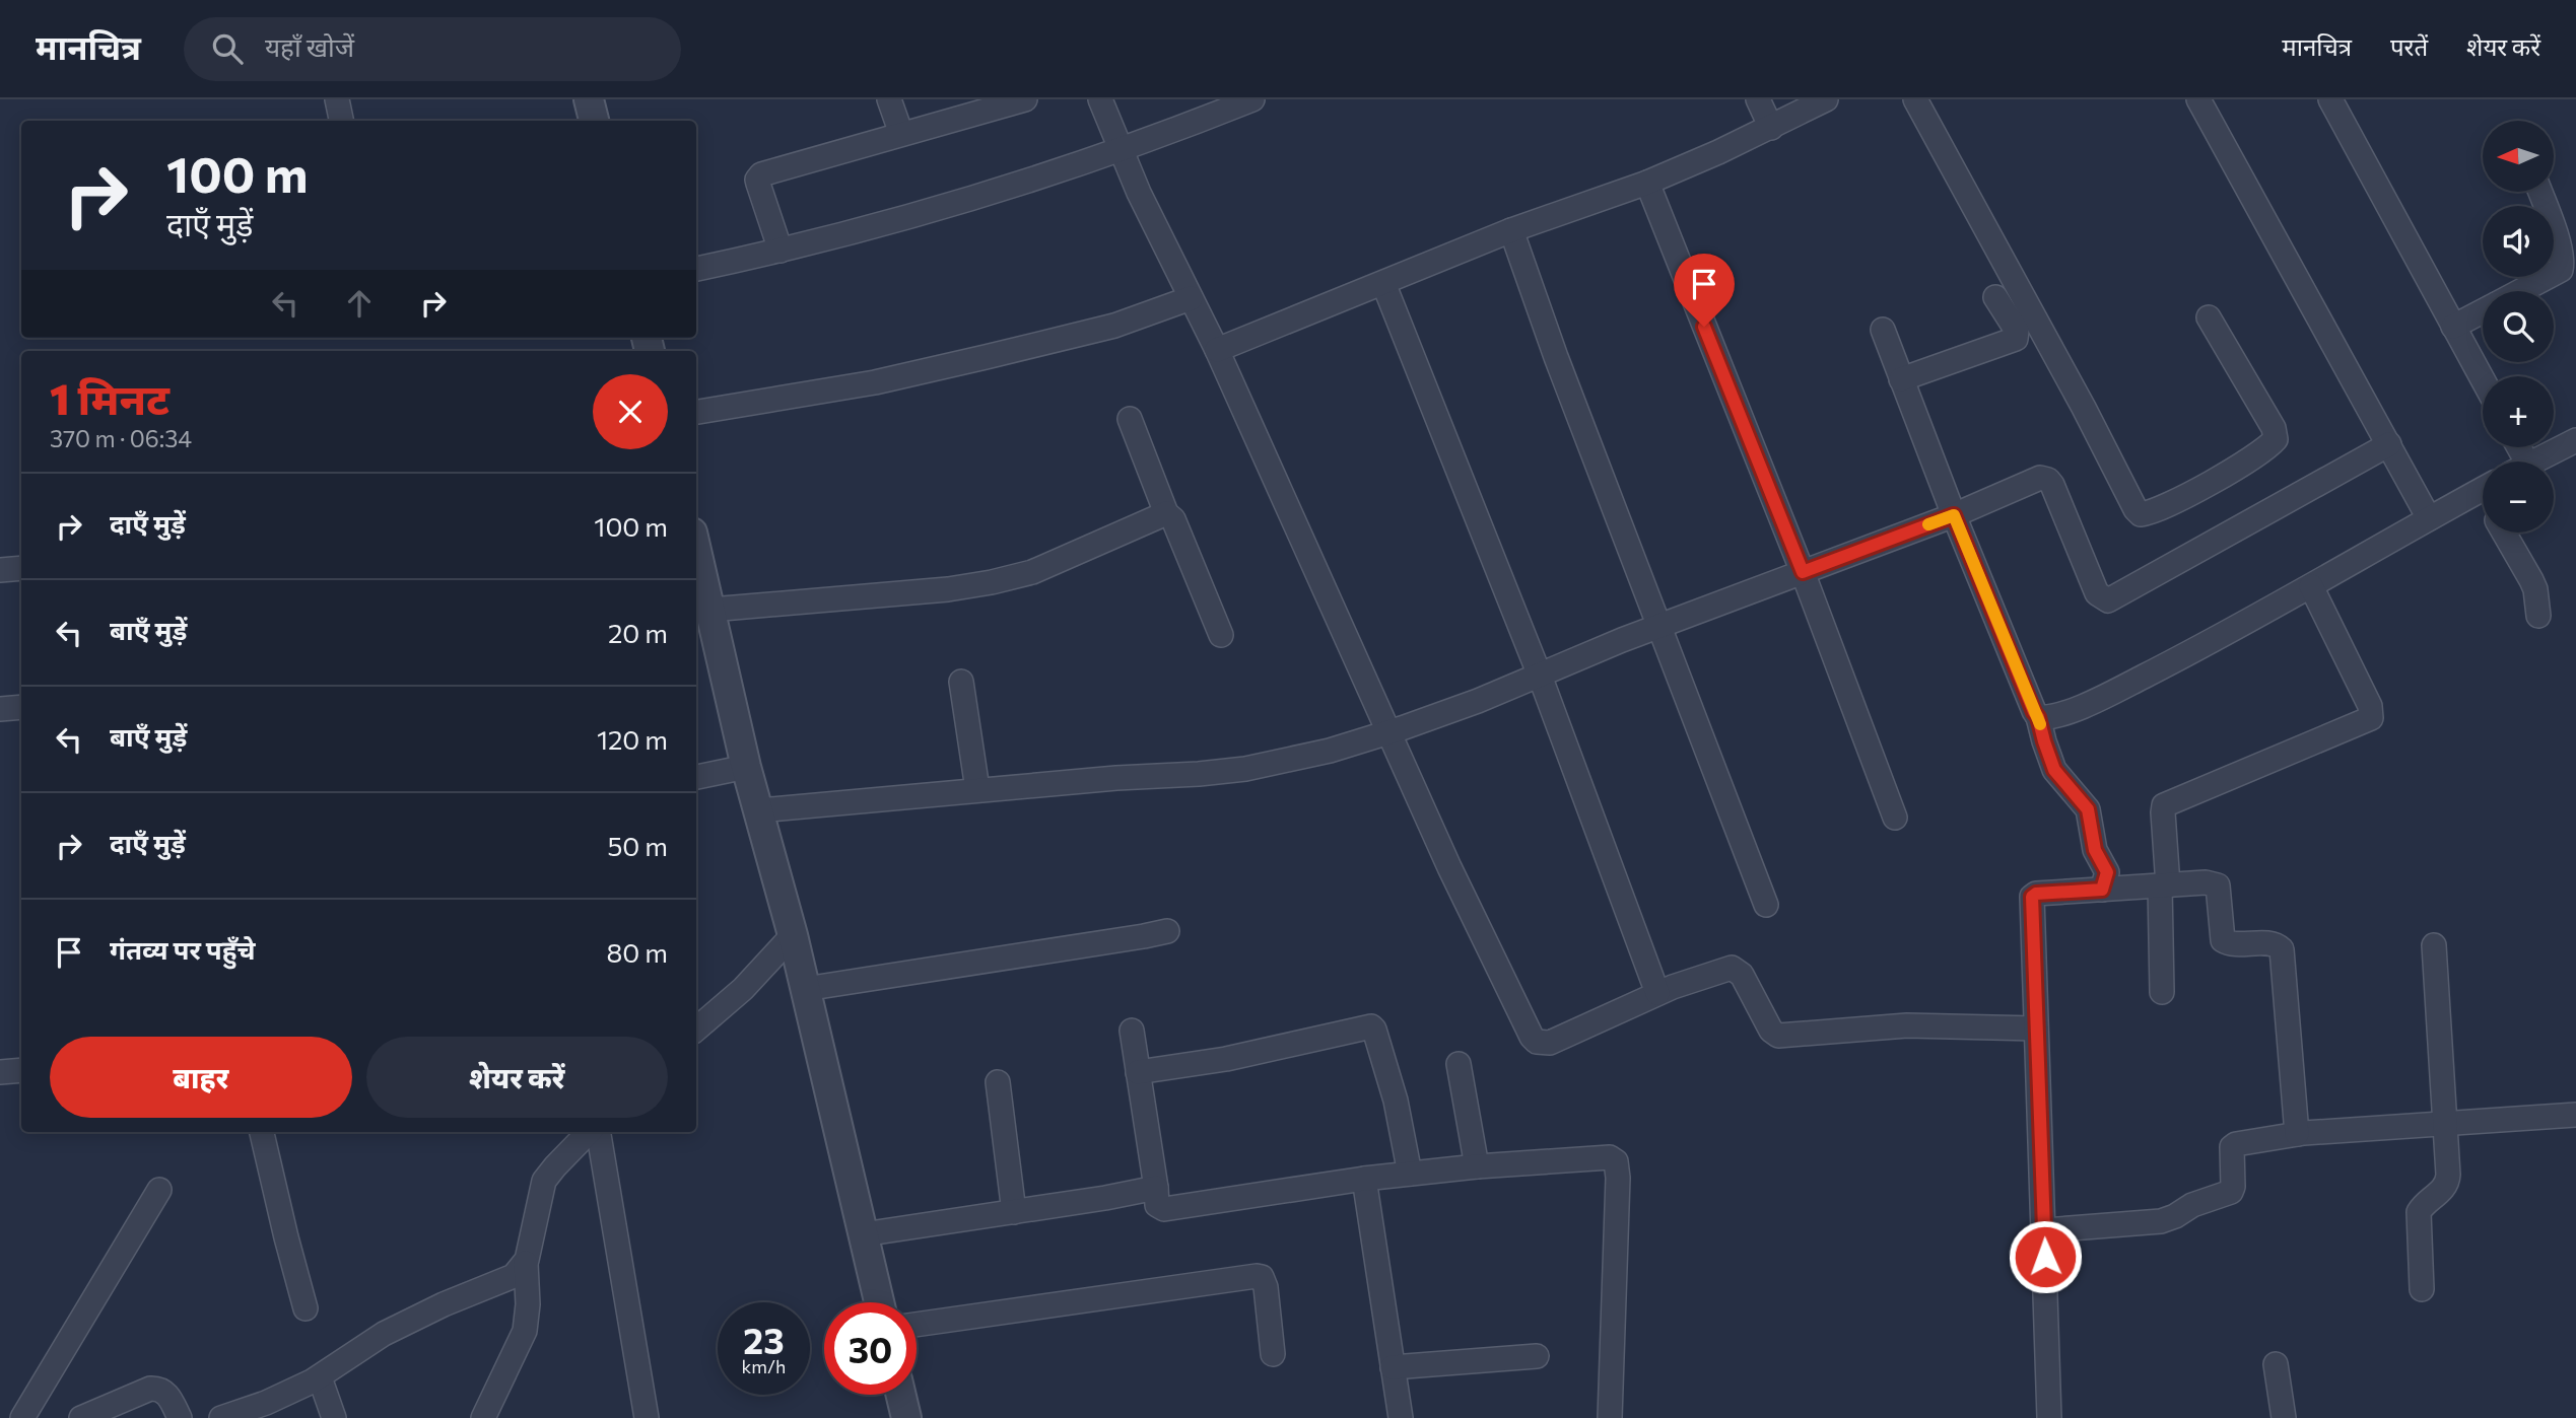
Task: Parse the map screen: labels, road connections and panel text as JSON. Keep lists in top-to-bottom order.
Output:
{
  "north": "left",
  "page": {
    "header": "मानचित्र",
    "search": "यहाँ खोजें",
    "nav": ["मानचित्र", "परतें", "शेयर करें"],
    "map_buttons": ["+", "−"],
    "turn": ["100 m", "दाएँ मुड़ें"],
    "heading": ["1 मिनट", "370 m · 06:34"],
    "list": [
      {
        "name": "दाएँ मुड़ें",
        "value": "100 m"
      },
      {
        "name": "बाएँ मुड़ें",
        "value": "20 m"
      },
      {
        "name": "बाएँ मुड़ें",
        "value": "120 m"
      },
      {
        "name": "दाएँ मुड़ें",
        "value": "50 m"
      },
      {
        "name": "गंतव्य पर पहुँचे",
        "value": "80 m"
      }
    ],
    "buttons": ["बाहर", "शेयर करें"],
    "speed": "23 km/h",
    "limit": "30"
  }
}
